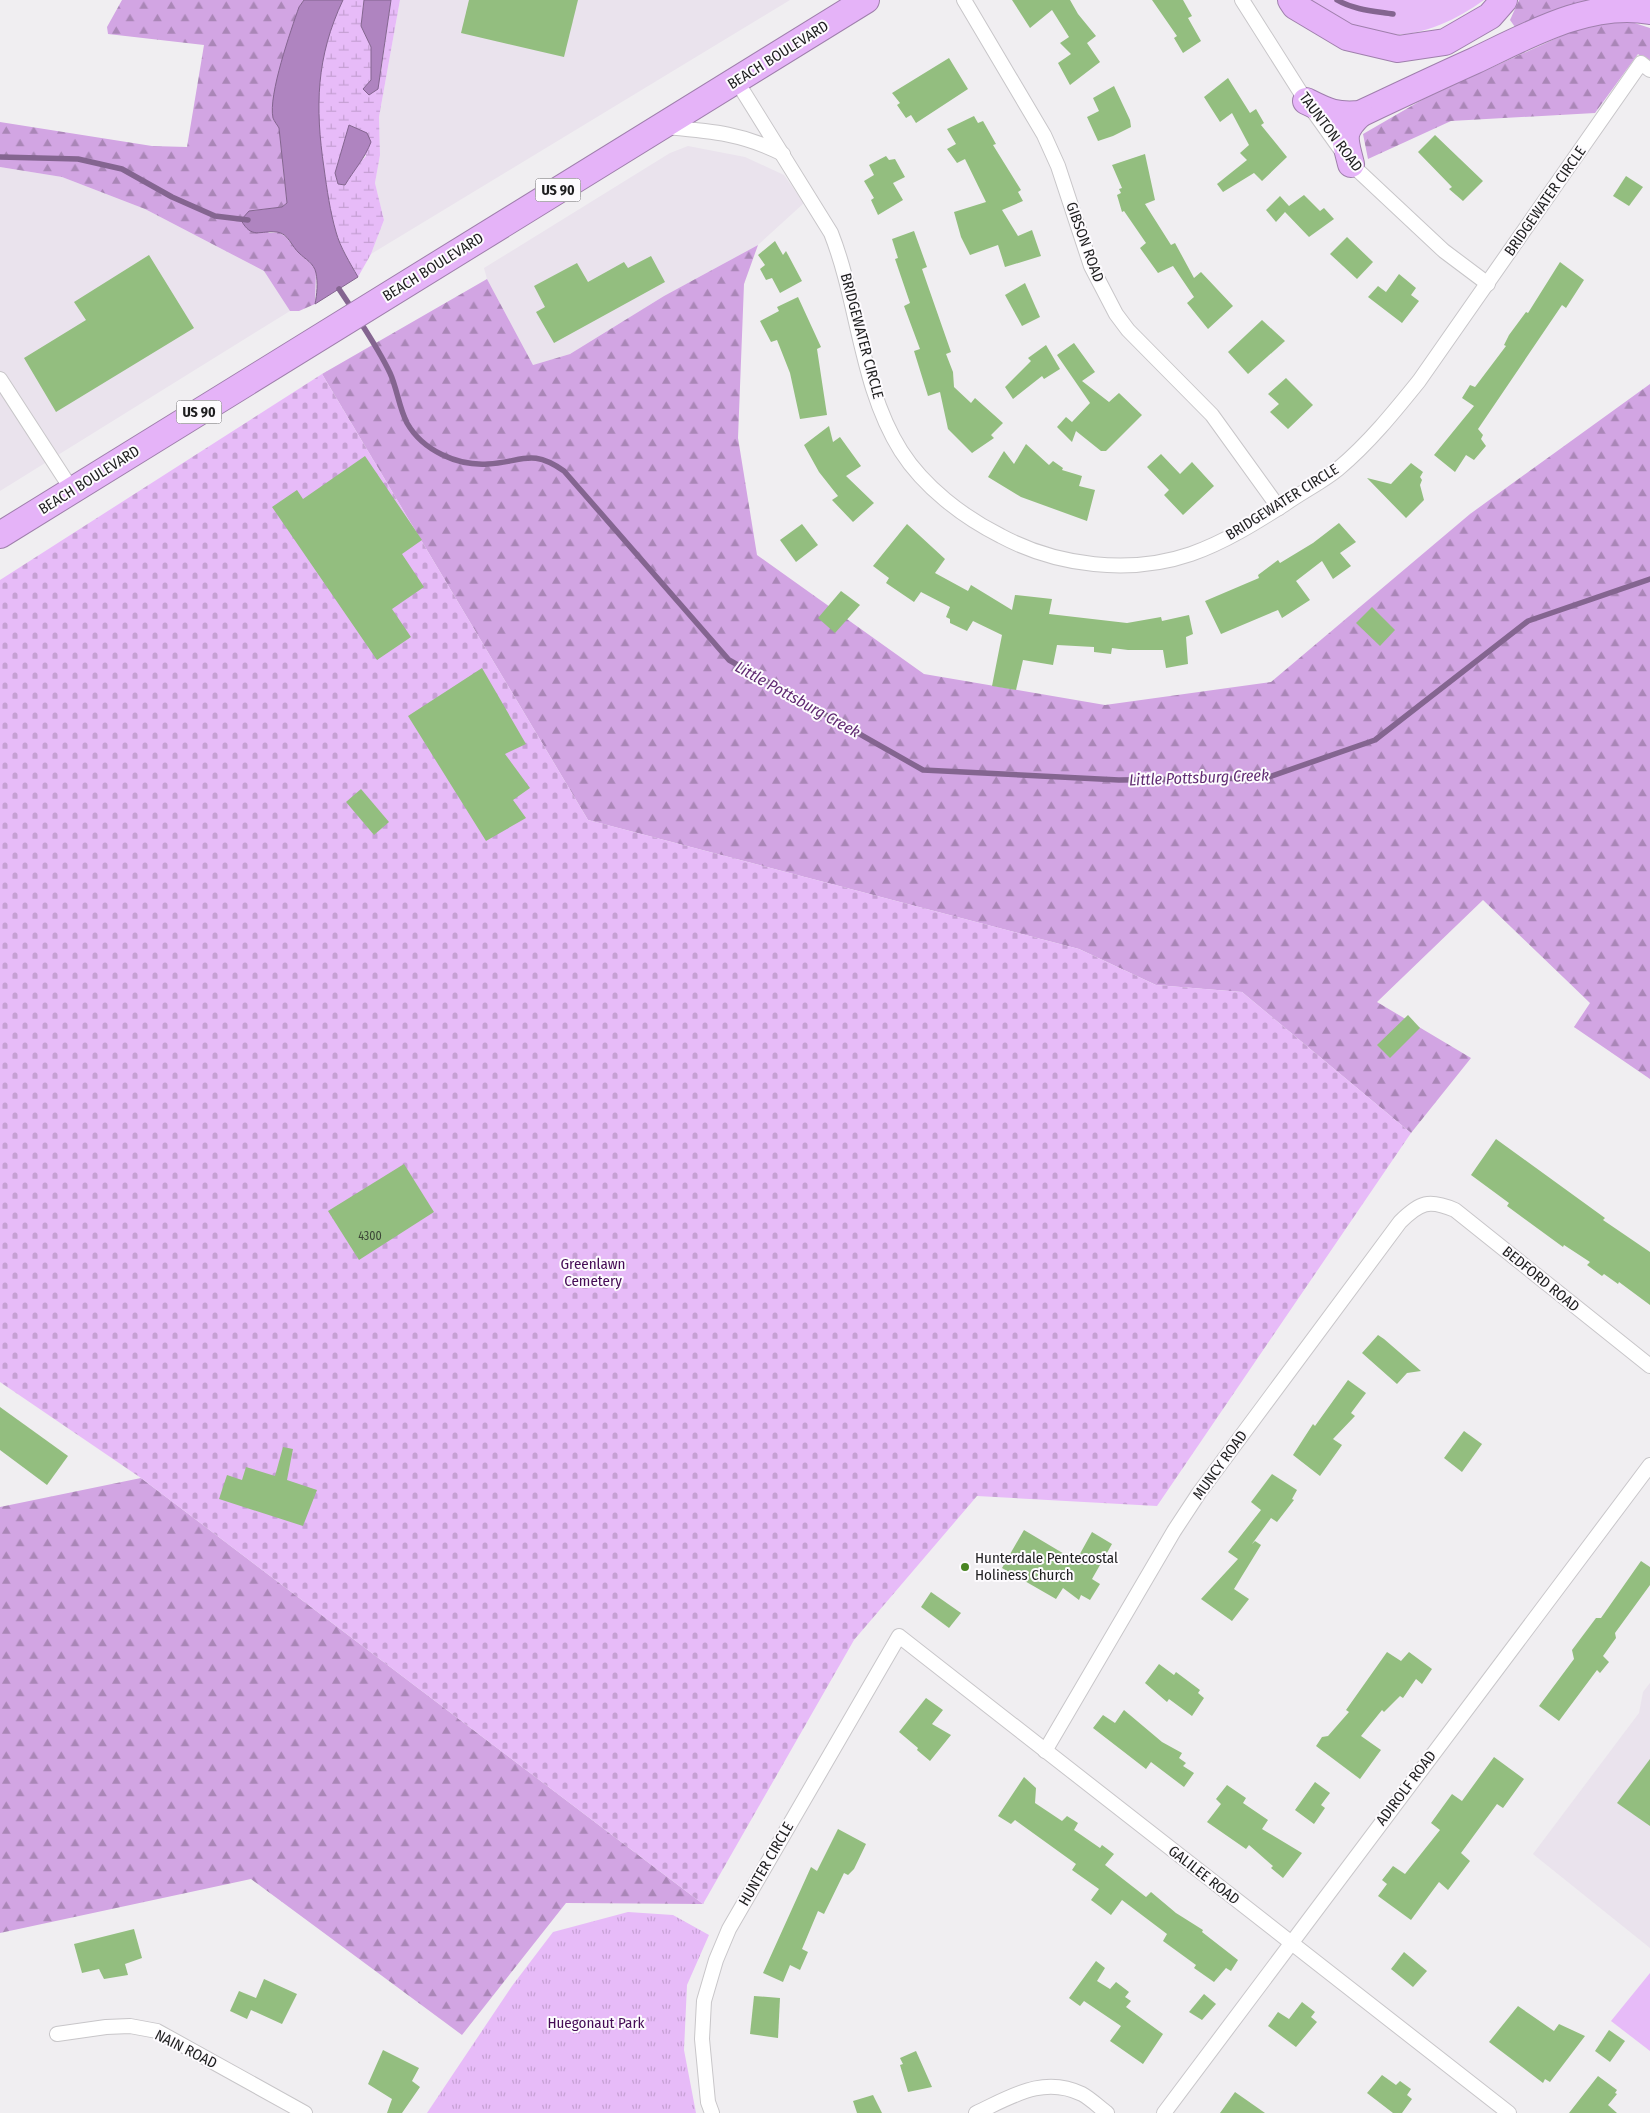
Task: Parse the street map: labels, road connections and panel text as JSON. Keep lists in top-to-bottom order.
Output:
{
  "streets": {
    "highway": ["BEACH BOULEVARD", "US 90"],
    "street": [
      "TAUNTON ROAD",
      "BRIDGEWATER CIRCLE",
      "GIBSON ROAD",
      "BEDFORD ROAD",
      "MUNCY ROAD",
      "ADIROLF ROAD",
      "HUNTER CIRCLE",
      "GALILEE ROAD",
      "NAIN ROAD"
    ]
  },
  "crossings": [
    ["BEACH BOULEVARD", "BRIDGEWATER CIRCLE"],
    ["TAUNTON ROAD", "BRIDGEWATER CIRCLE"],
    ["BRIDGEWATER CIRCLE", "GIBSON ROAD"],
    ["BEDFORD ROAD", "MUNCY ROAD"],
    ["MUNCY ROAD", "GALILEE ROAD"],
    ["ADIROLF ROAD", "GALILEE ROAD"],
    ["HUNTER CIRCLE", "GALILEE ROAD"]
  ],
  "water": ["Little Pottsburg Creek"],
  "parks": ["Greenlawn Cemetery", "Huegonaut Park"],
  "places": ["Hunterdale Pentecostal Holiness Church"],
  "house_numbers": ["4300"]
}
